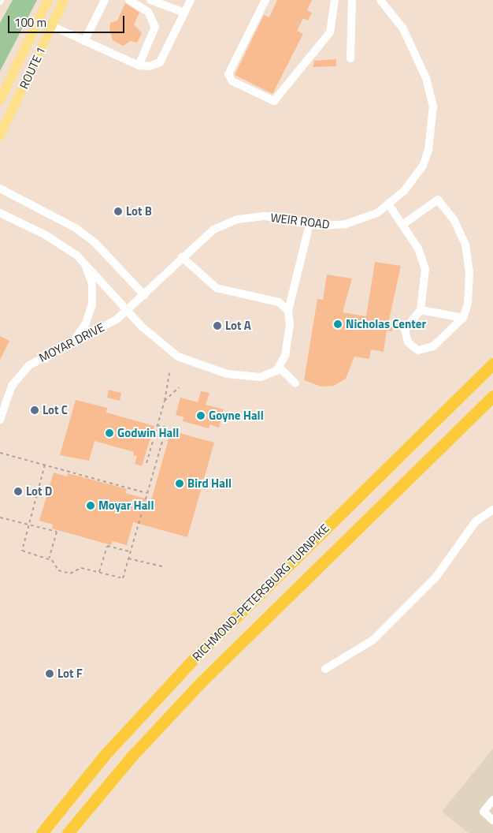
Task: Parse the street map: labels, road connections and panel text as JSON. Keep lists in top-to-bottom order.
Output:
{
  "streets": {
    "highway": ["RICHMOND-PETERSBURG TURNPIKE"],
    "main road": ["ROUTE 1"],
    "street": ["WEIR ROAD", "MOYAR DRIVE"]
  },
  "crossings": [
    ["WEIR ROAD", "MOYAR DRIVE"]
  ],
  "places": [
    "Lot B",
    "Nicholas Center",
    "Lot A",
    "Lot C",
    "Goyne Hall",
    "Godwin Hall",
    "Bird Hall",
    "Lot D",
    "Moyar Hall",
    "Lot F"
  ],
  "scale_bar": "100 m"
}
